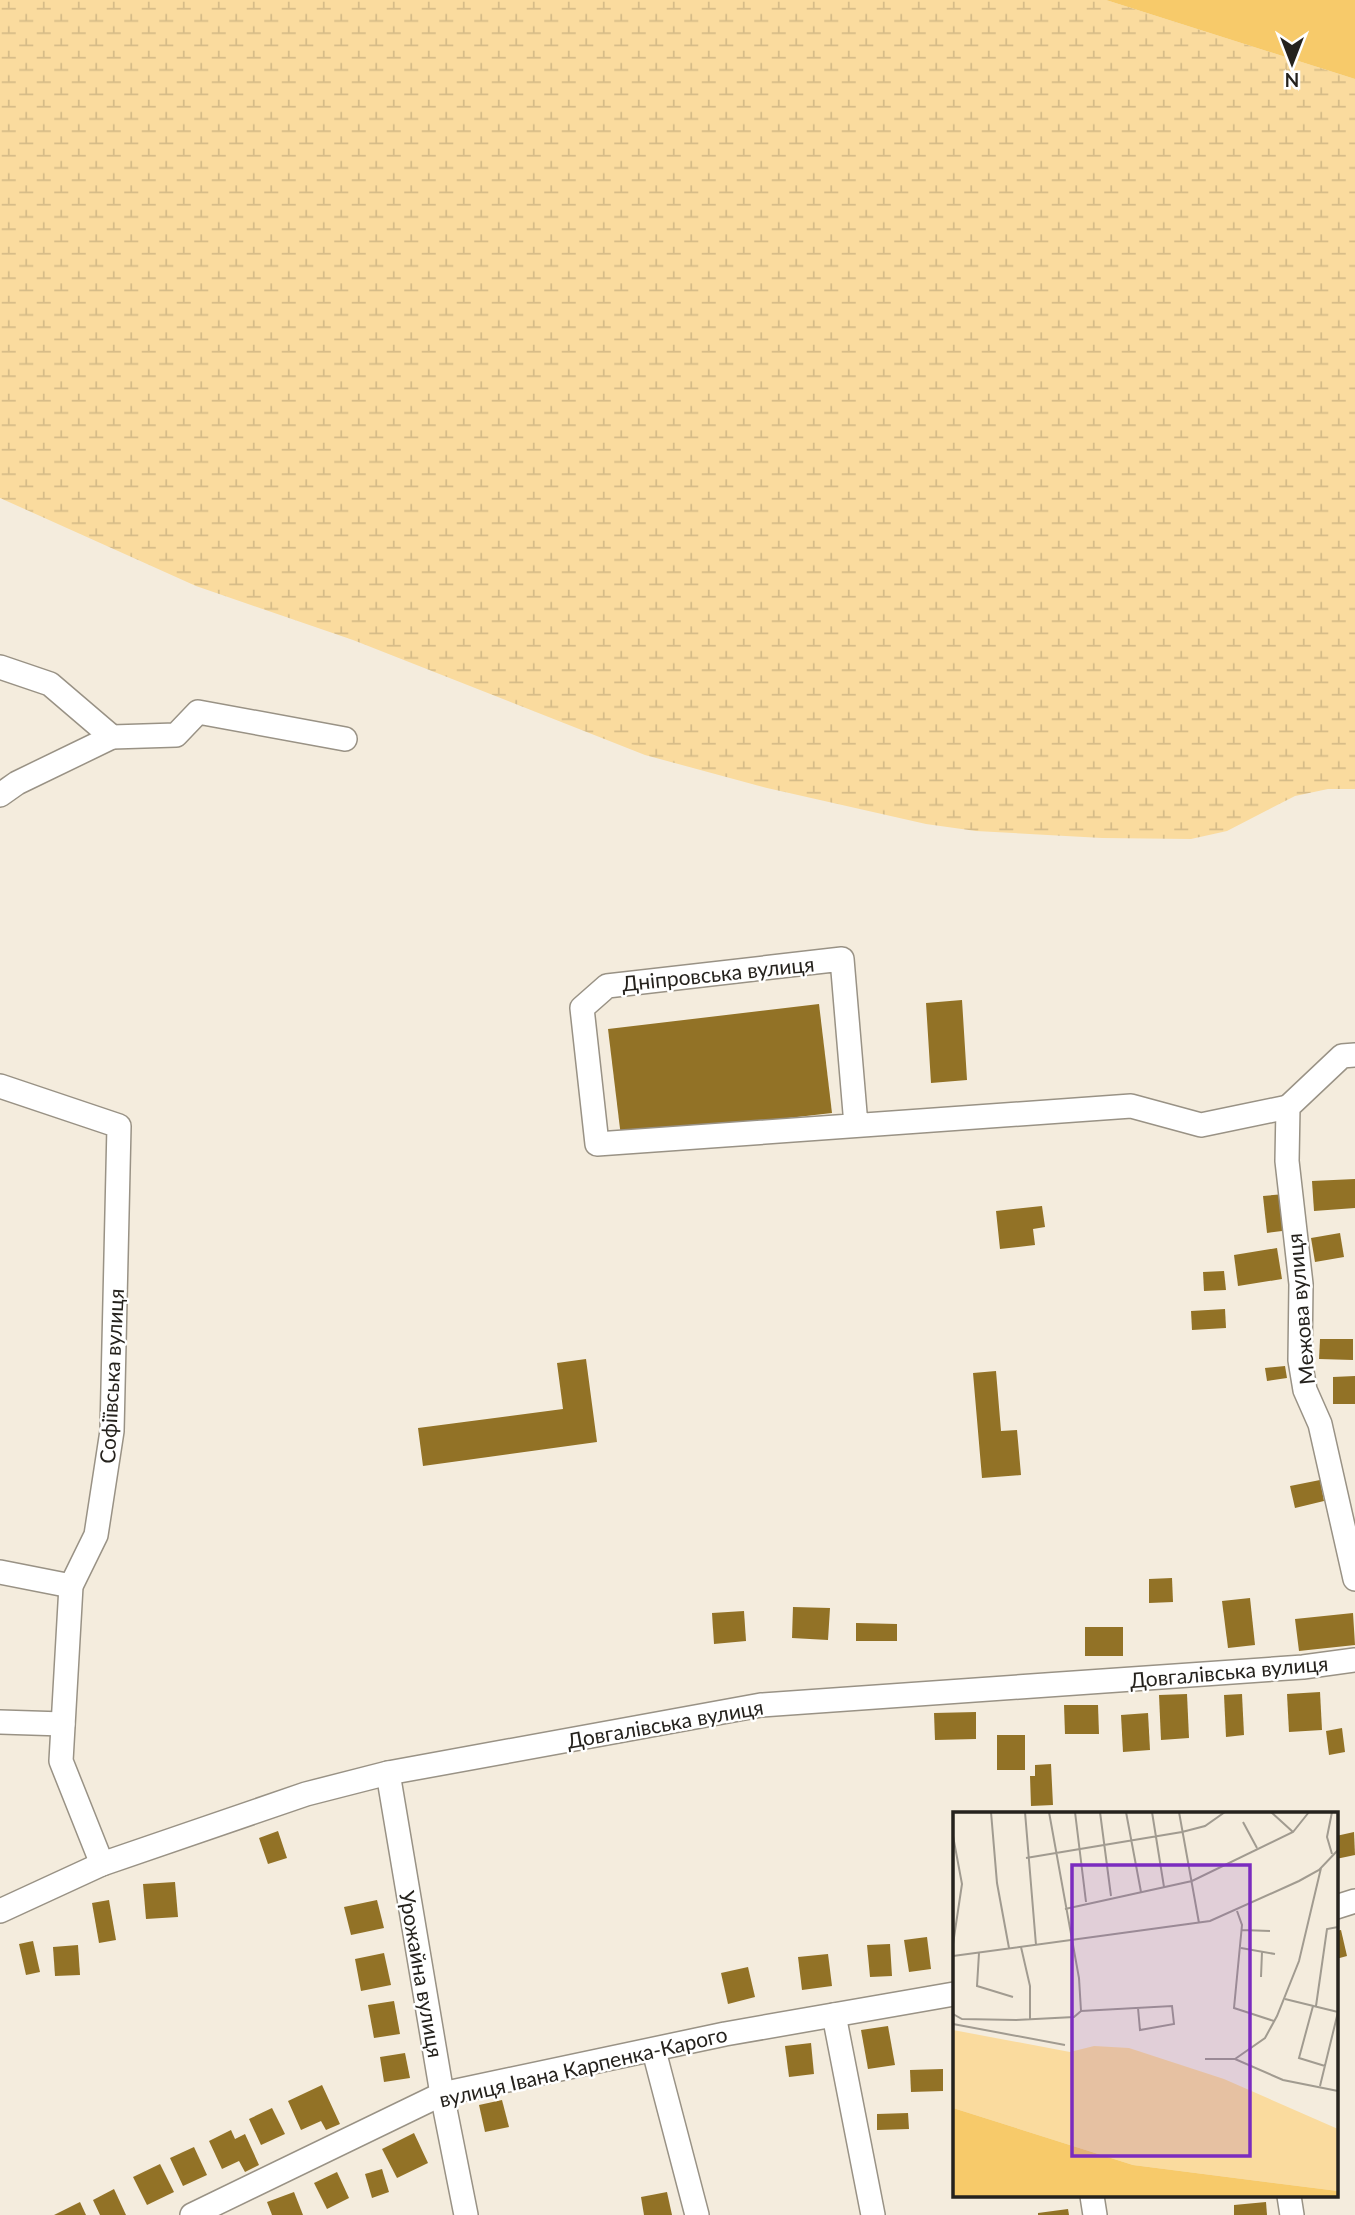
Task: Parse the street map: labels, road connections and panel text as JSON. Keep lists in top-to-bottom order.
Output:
{
  "streets": {
    "street": [
      "Дніпровська вулиця",
      "Межова вулиця",
      "Софіївська вулиця",
      "Довгалівська вулиця",
      "Урожайна вулиця",
      "вулиця Івана Карпенка-Карого"
    ]
  },
  "crossings": [
    ["Дніпровська вулиця", "Межова вулиця"],
    ["Софіївська вулиця", "Довгалівська вулиця"],
    ["Довгалівська вулиця", "Урожайна вулиця"],
    ["Урожайна вулиця", "вулиця Івана Карпенка-Карого"]
  ],
  "north": "bottom"
}
